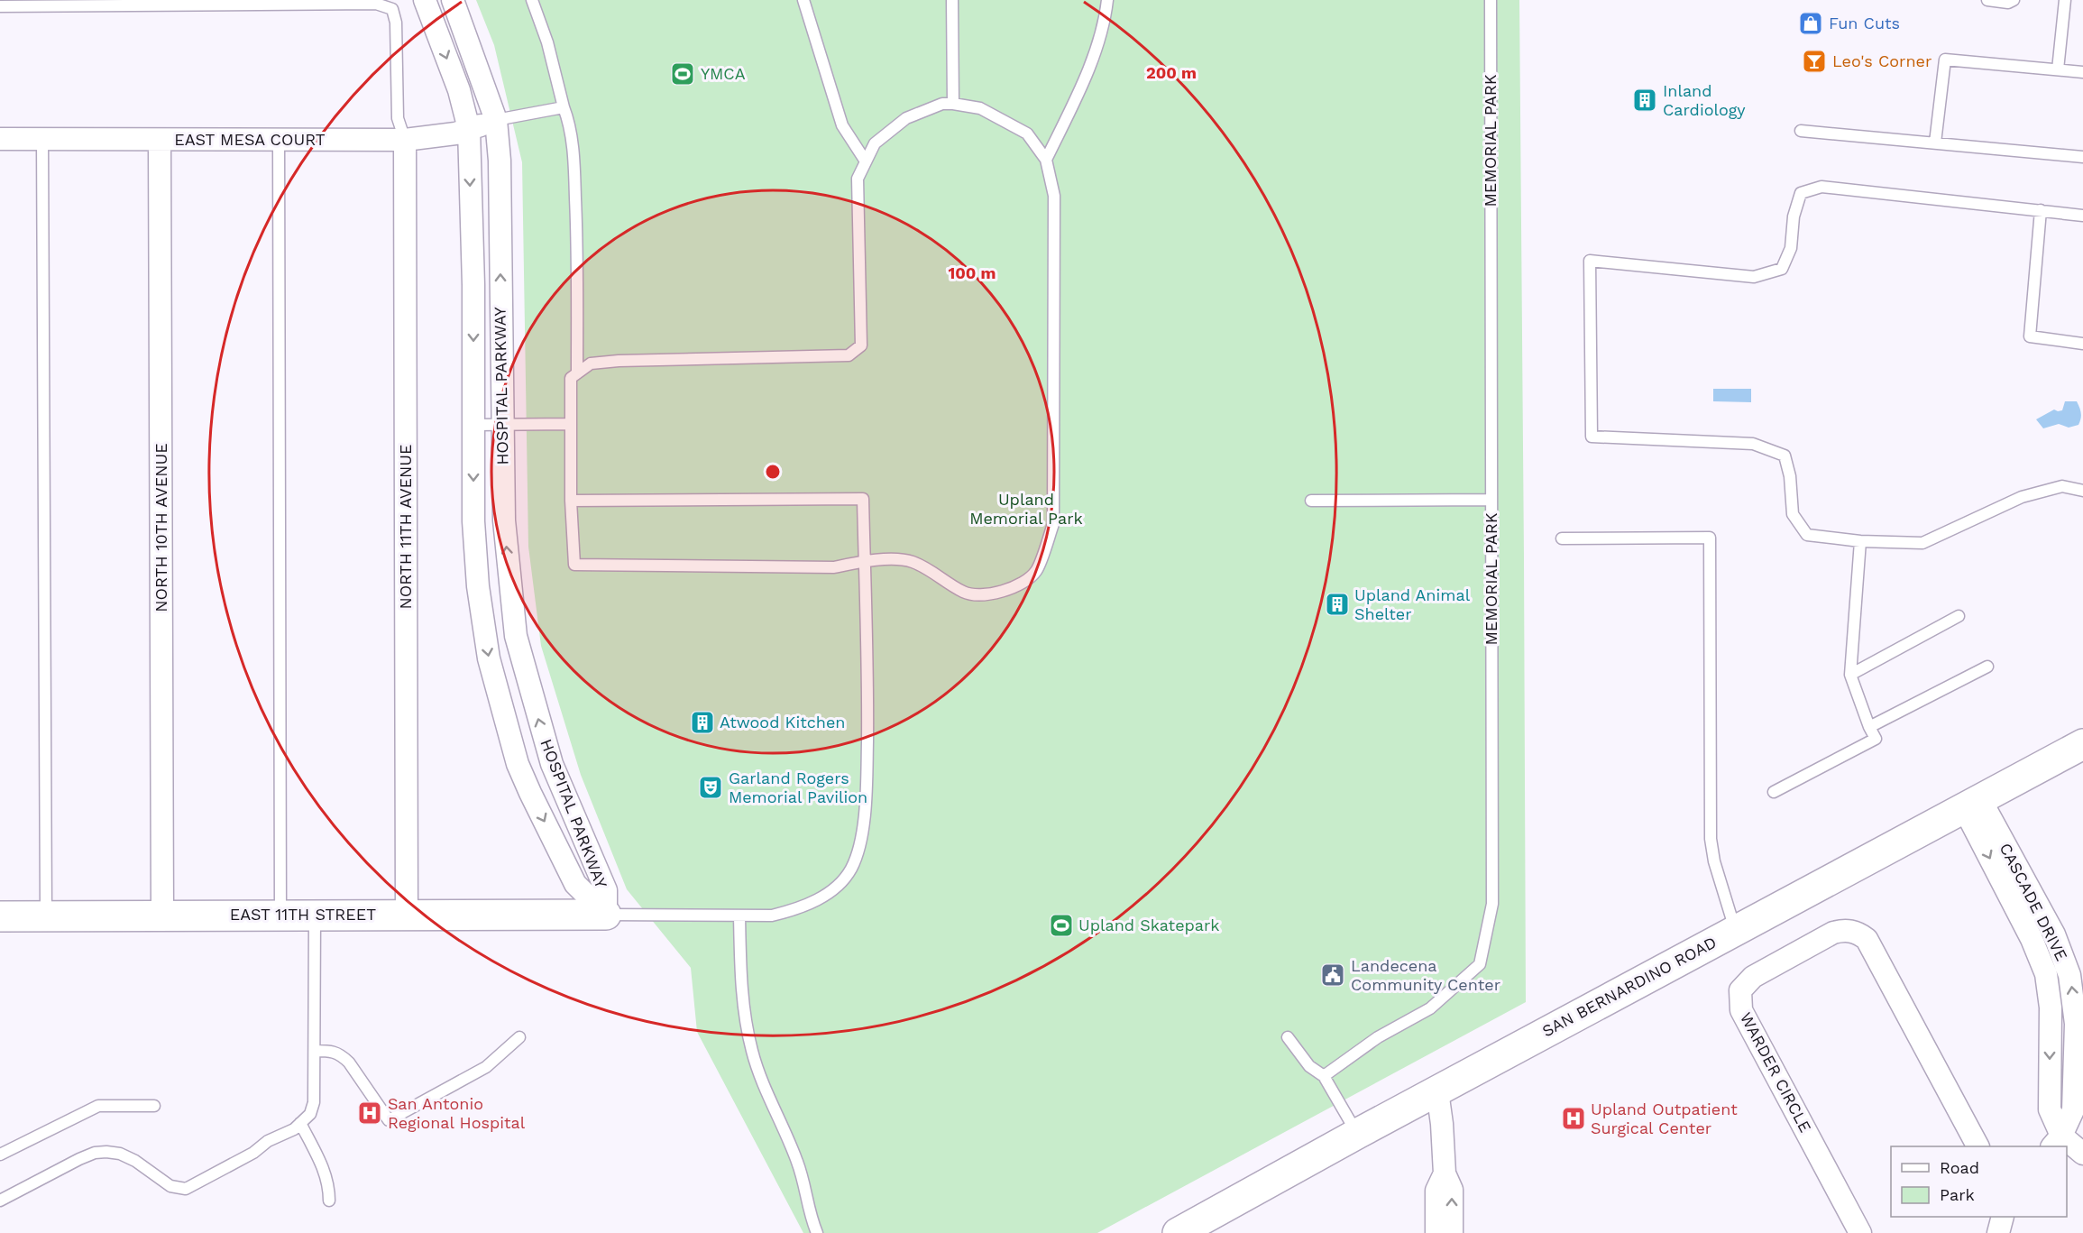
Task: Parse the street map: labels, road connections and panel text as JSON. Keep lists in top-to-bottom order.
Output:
{
  "streets": {
    "street": [
      "EAST MESA COURT",
      "HOSPITAL PARKWAY",
      "NORTH 11TH AVENUE",
      "NORTH 10TH AVENUE",
      "CASCADE DRIVE",
      "EAST 11TH STREET",
      "SAN BERNARDINO ROAD",
      "WARDER CIRCLE"
    ],
    "lane": ["MEMORIAL PARK"]
  },
  "crossings": [
    ["EAST MESA COURT", "HOSPITAL PARKWAY"],
    ["EAST MESA COURT", "NORTH 11TH AVENUE"],
    ["EAST MESA COURT", "NORTH 10TH AVENUE"],
    ["HOSPITAL PARKWAY", "EAST 11TH STREET"],
    ["NORTH 11TH AVENUE", "EAST 11TH STREET"],
    ["NORTH 10TH AVENUE", "EAST 11TH STREET"],
    ["CASCADE DRIVE", "SAN BERNARDINO ROAD"]
  ],
  "parks": ["Upland Memorial Park"],
  "places": {
    "shop": ["Fun Cuts"],
    "bar": ["Leo's Corner"],
    "sports": ["YMCA", "Upland Skatepark"],
    "building": ["Inland Cardiology", "Upland Animal Shelter", "Atwood Kitchen"],
    "theatre": ["Garland Rogers Memorial Pavilion"],
    "public building": ["Landecena Community Center"],
    "hospital": ["San Antonio Regional Hospital", "Upland Outpatient Surgical Center"]
  },
  "legend": ["Road", "Park"],
  "rings": ["200 m", "100 m"]
}
